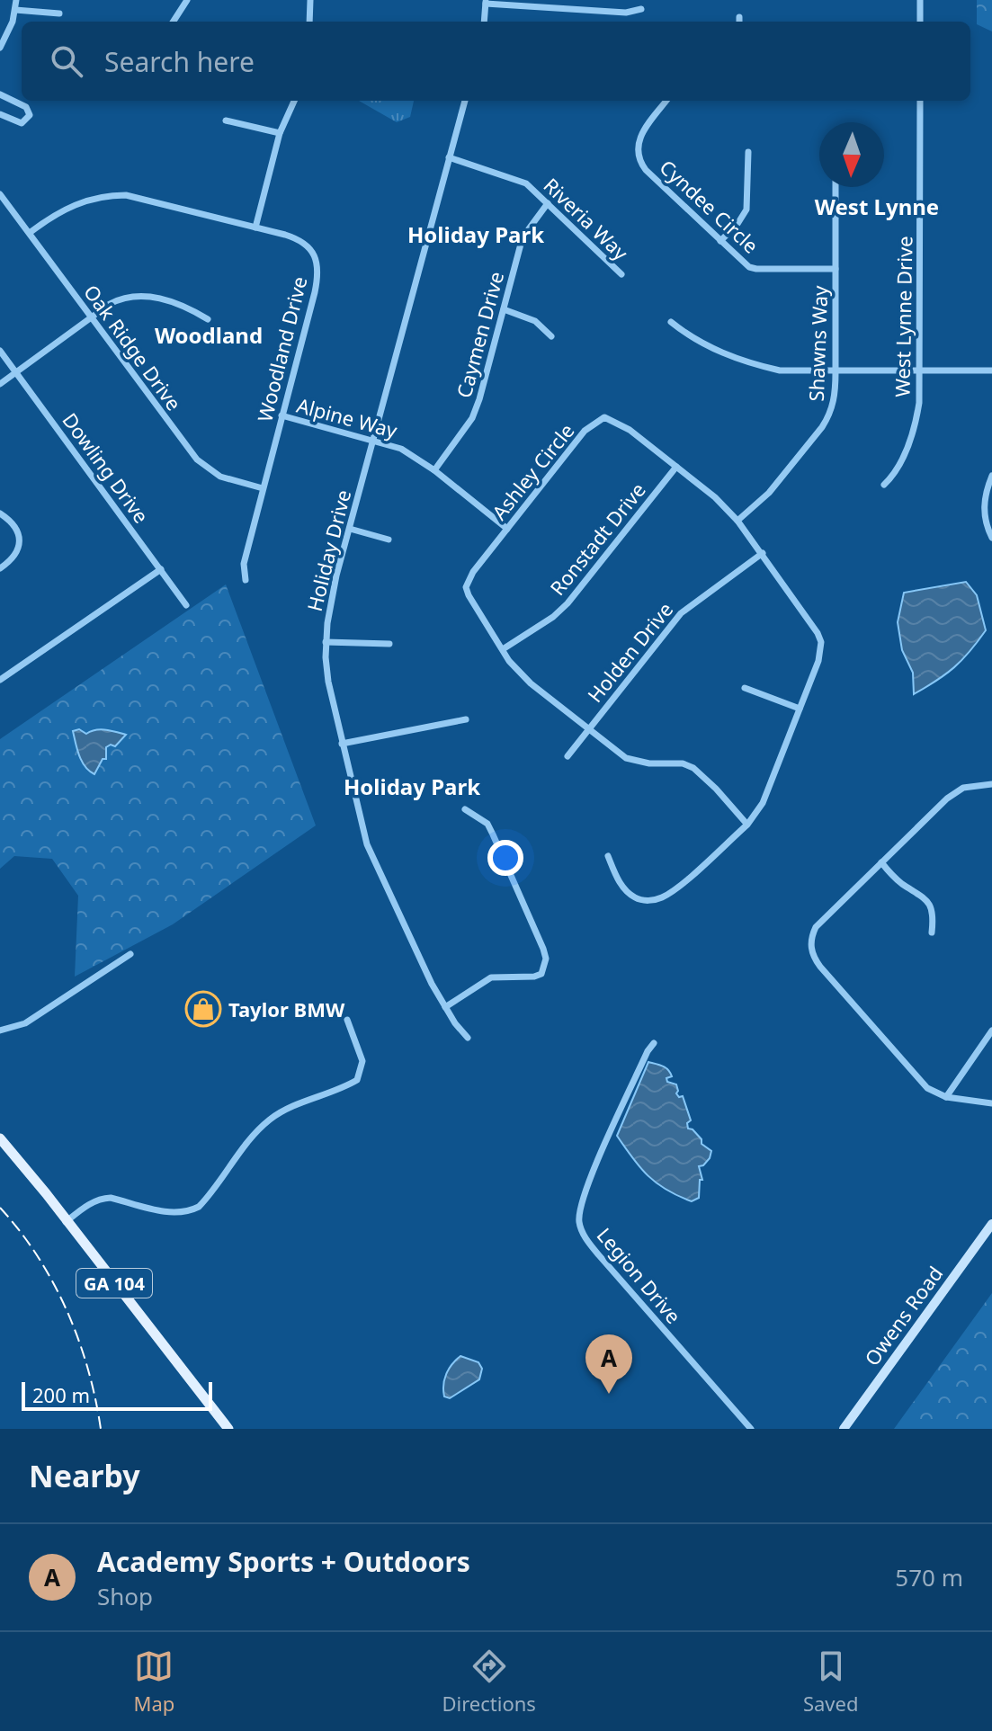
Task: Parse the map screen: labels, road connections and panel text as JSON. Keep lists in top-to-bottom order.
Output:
{
  "streets": {
    "main road": ["GA 104"],
    "street": [
      "Cyndee Circle",
      "Riveria Way",
      "West Lynne Drive",
      "Caymen Drive",
      "Shawns Way",
      "Oak Ridge Drive",
      "Woodland Drive",
      "Alpine Way",
      "Dowling Drive",
      "Ashley Circle",
      "Ronstadt Drive",
      "Holiday Drive",
      "Holden Drive",
      "Legion Drive",
      "Owens Road"
    ]
  },
  "crossings": [
    ["Cyndee Circle", "Shawns Way"],
    ["Riveria Way", "Caymen Drive"],
    ["Riveria Way", "Holiday Drive"],
    ["Caymen Drive", "Alpine Way"],
    ["Shawns Way", "Ashley Circle"],
    ["Oak Ridge Drive", "Woodland Drive"],
    ["Woodland Drive", "Alpine Way"],
    ["Alpine Way", "Ashley Circle"],
    ["Alpine Way", "Holiday Drive"],
    ["Ashley Circle", "Ronstadt Drive"],
    ["Ashley Circle", "Holden Drive"]
  ],
  "districts": [
    "West Lynne",
    "Holiday Park",
    "Woodland",
    "Holiday Park"
  ],
  "places": {
    "shop": ["Taylor BMW"]
  },
  "scale_bar": "200 m",
  "north": "bottom",
  "page": {
    "search": "Search here",
    "pins": "A",
    "scale": "200 m",
    "heading": "Nearby",
    "list": [
      {
        "mark": "A",
        "name": "Academy Sports + Outdoors",
        "note": "Shop",
        "value": "570 m"
      }
    ],
    "nav": ["Map", "Directions", "Saved"]
  }
}
